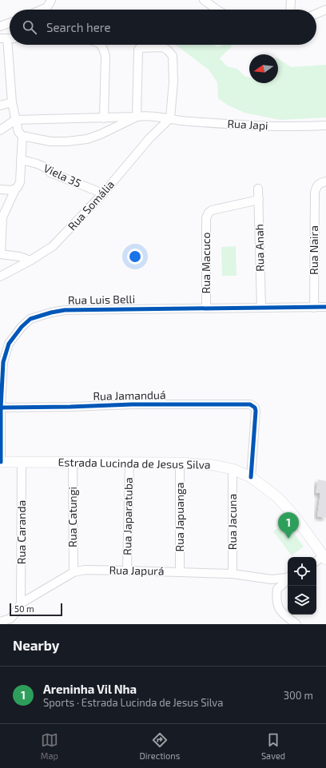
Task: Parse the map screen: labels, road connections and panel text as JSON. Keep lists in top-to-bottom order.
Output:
{
  "streets": {
    "main road": ["Estrada Lucinda de Jesus Silva"],
    "street": [
      "Rua Japi",
      "Viela 35",
      "Rua Somália",
      "Rua Anah",
      "Rua Naira",
      "Rua Macuco",
      "Rua Luis Belli",
      "Rua Jamanduá",
      "Rua Japaratuba",
      "Rua Catungi",
      "Rua Japuanga",
      "Rua Jacuna",
      "Rua Caranda",
      "Rua Japurá"
    ]
  },
  "crossings": [
    ["Rua Japi", "Rua Somália"],
    ["Viela 35", "Rua Somália"],
    ["Rua Anah", "Rua Macuco"],
    ["Rua Anah", "Rua Luis Belli"],
    ["Rua Naira", "Rua Luis Belli"],
    ["Rua Macuco", "Rua Luis Belli"],
    ["Rua Luis Belli", "Rua Jamanduá"],
    ["Rua Luis Belli", "Estrada Lucinda de Jesus Silva"],
    ["Rua Jamanduá", "Estrada Lucinda de Jesus Silva"],
    ["Estrada Lucinda de Jesus Silva", "Rua Japaratuba"],
    ["Estrada Lucinda de Jesus Silva", "Rua Catungi"],
    ["Estrada Lucinda de Jesus Silva", "Rua Japuanga"],
    ["Estrada Lucinda de Jesus Silva", "Rua Jacuna"],
    ["Estrada Lucinda de Jesus Silva", "Rua Caranda"],
    ["Rua Japaratuba", "Rua Japurá"],
    ["Rua Catungi", "Rua Japurá"],
    ["Rua Japuanga", "Rua Japurá"],
    ["Rua Jacuna", "Rua Japurá"],
    ["Rua Caranda", "Rua Japurá"]
  ],
  "scale_bar": "50 m",
  "north": "left",
  "page": {
    "search": "Search here",
    "pins": "1",
    "scale": "50 m",
    "heading": "Nearby",
    "list": [
      {
        "mark": "1",
        "name": "Areninha Vil Nha",
        "note": "Sports · Estrada Lucinda de Jesus Silva",
        "value": "300 m"
      }
    ],
    "nav": ["Map", "Directions", "Saved"]
  }
}
